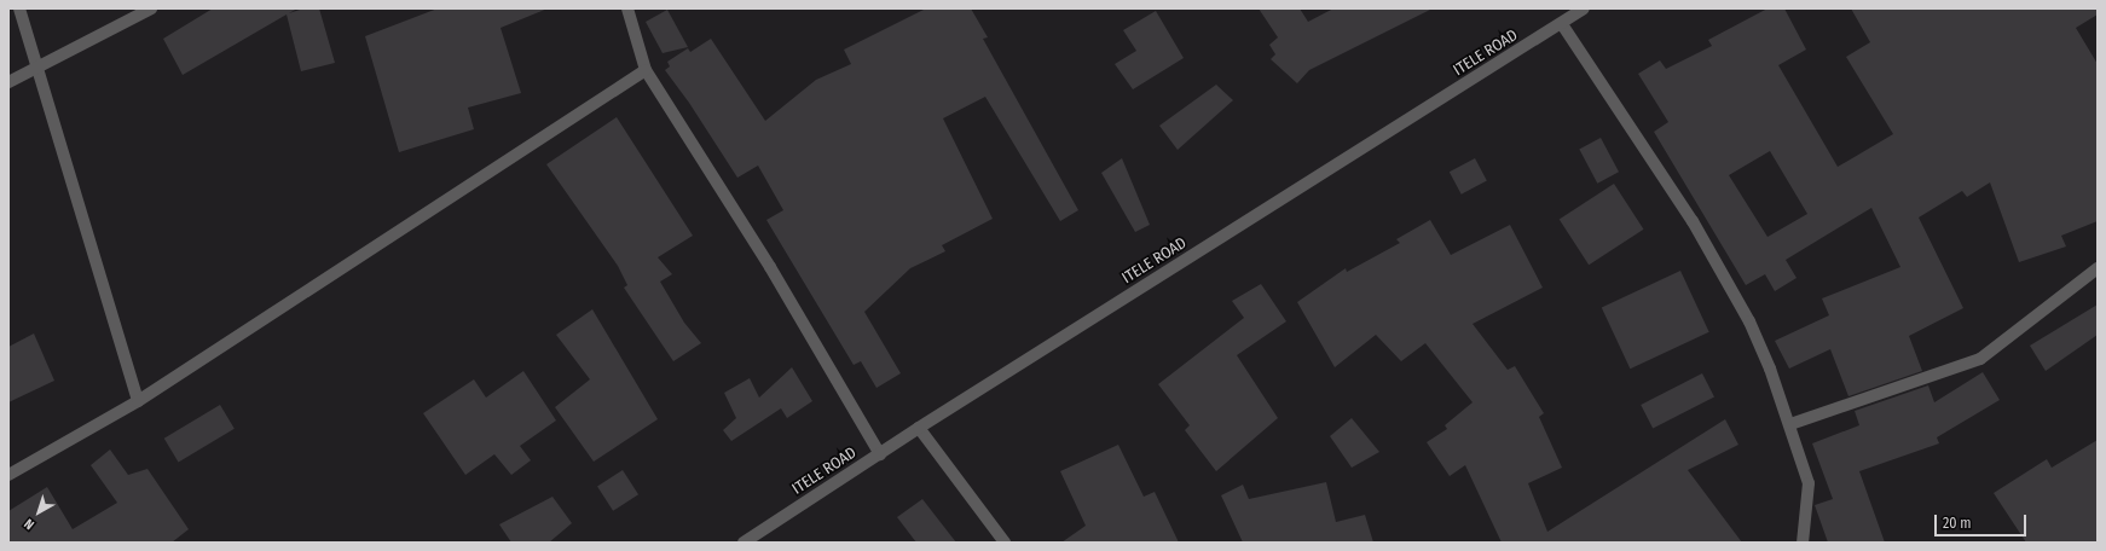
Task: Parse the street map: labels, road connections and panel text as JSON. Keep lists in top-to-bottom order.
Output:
{
  "streets": {
    "street": ["ITELE ROAD"]
  },
  "scale_bar": "20 m",
  "north": "bottom left"
}
